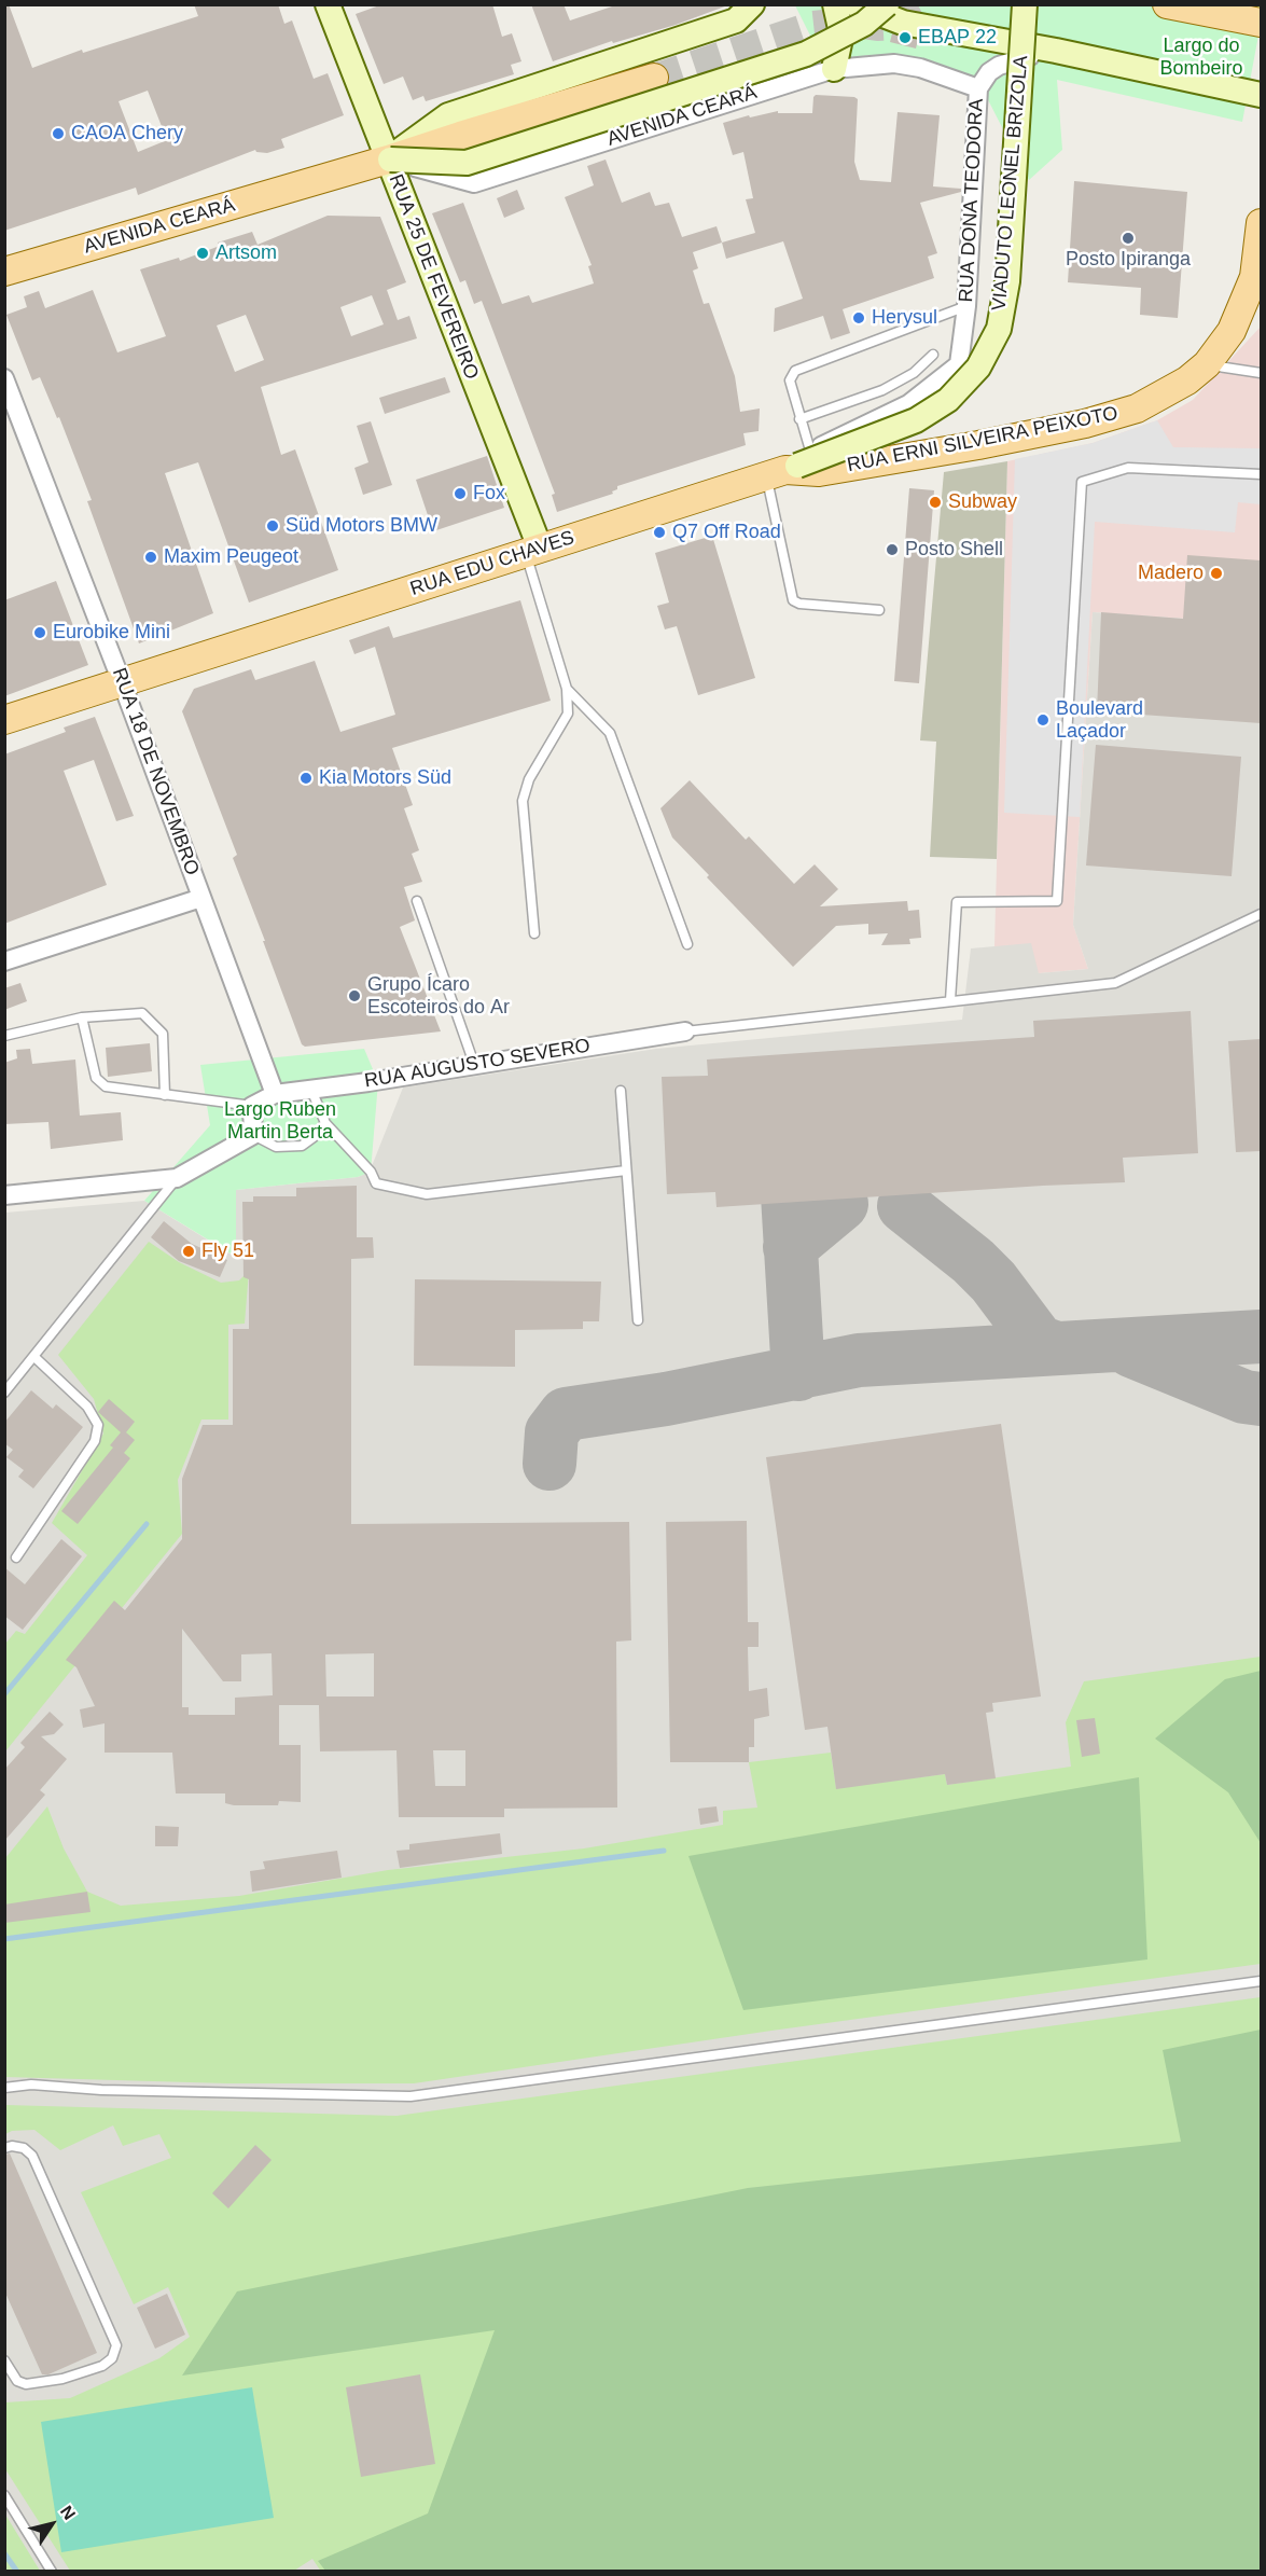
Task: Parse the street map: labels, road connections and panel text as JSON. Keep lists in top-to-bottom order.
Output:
{
  "streets": {
    "main road": [
      "AVENIDA CEARÁ",
      "VIADUTO LEONEL BRIZOLA",
      "RUA 25 DE FEVEREIRO",
      "RUA ERNI SILVEIRA PEIXOTO",
      "RUA EDU CHAVES"
    ],
    "street": ["RUA DONA TEODORA", "RUA 18 DE NOVEMBRO", "RUA AUGUSTO SEVERO"]
  },
  "crossings": [
    ["AVENIDA CEARÁ", "RUA DONA TEODORA"],
    ["AVENIDA CEARÁ", "RUA 25 DE FEVEREIRO"],
    ["VIADUTO LEONEL BRIZOLA", "RUA ERNI SILVEIRA PEIXOTO"],
    ["VIADUTO LEONEL BRIZOLA", "RUA EDU CHAVES"],
    ["RUA DONA TEODORA", "RUA EDU CHAVES"],
    ["RUA 25 DE FEVEREIRO", "RUA EDU CHAVES"],
    ["RUA ERNI SILVEIRA PEIXOTO", "RUA EDU CHAVES"],
    ["RUA EDU CHAVES", "RUA 18 DE NOVEMBRO"],
    ["RUA 18 DE NOVEMBRO", "RUA AUGUSTO SEVERO"]
  ],
  "parks": ["Largo do Bombeiro", "Largo Ruben Martin Berta"],
  "places": [
    "EBAP 22",
    "CAOA Chery",
    "Posto Ipiranga",
    "Artsom",
    "Herysul",
    "Fox",
    "Subway",
    "Süd Motors BMW",
    "Q7 Off Road",
    "Posto Shell",
    "Maxim Peugeot",
    "Madero",
    "Eurobike Mini",
    "Boulevard Laçador",
    "Kia Motors Süd",
    "Grupo Ícaro Escoteiros do Ar",
    "Fly 51"
  ],
  "north": "top right"
}
